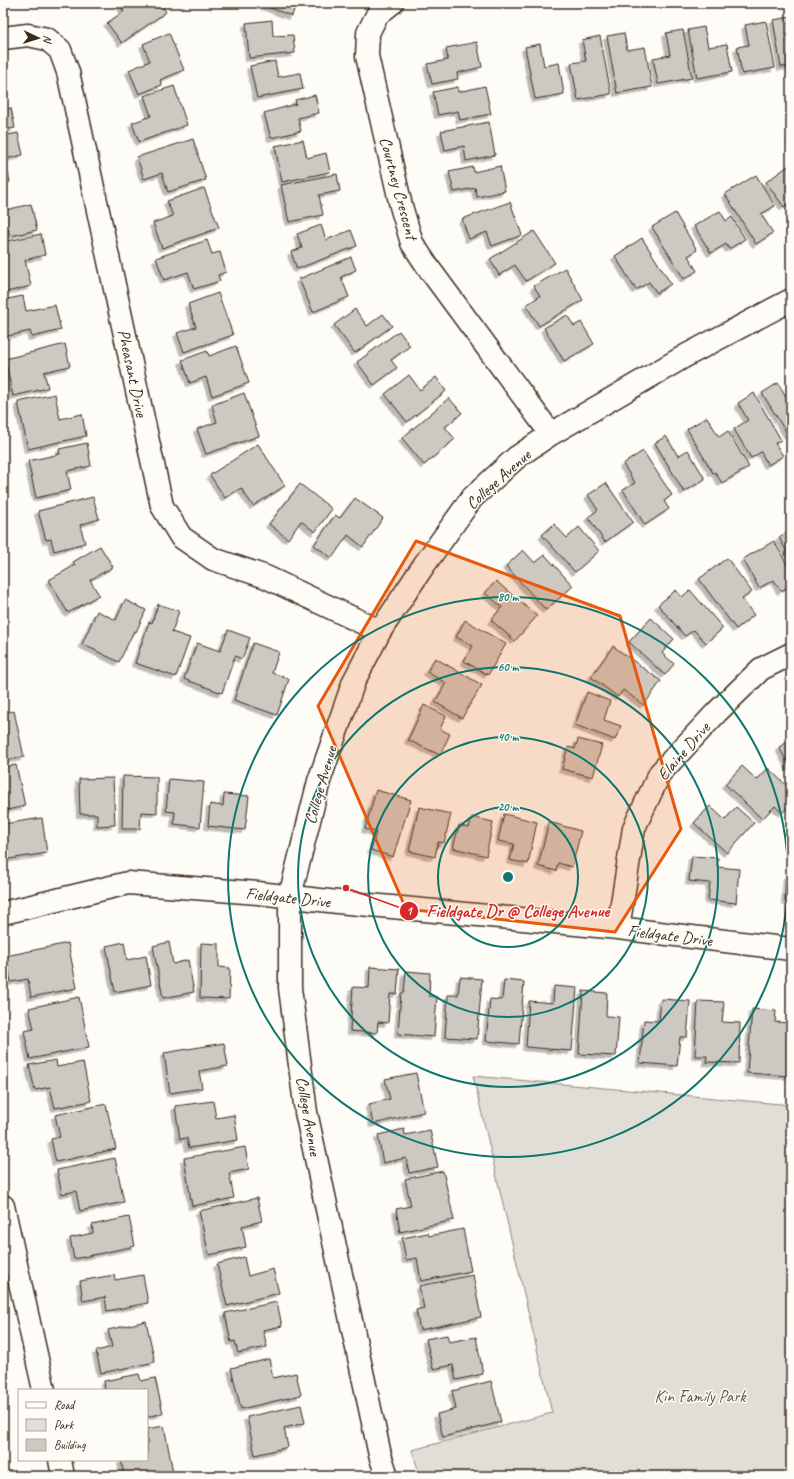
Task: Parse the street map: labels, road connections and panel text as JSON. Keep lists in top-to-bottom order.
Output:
{
  "streets": {
    "street": [
      "Courtney Crescent",
      "Pheasant Drive",
      "College Avenue",
      "Elaine Drive",
      "Fieldgate Drive"
    ]
  },
  "crossings": [
    ["Courtney Crescent", "College Avenue"],
    ["Pheasant Drive", "College Avenue"],
    ["College Avenue", "Fieldgate Drive"],
    ["Elaine Drive", "Fieldgate Drive"]
  ],
  "parks": ["Kin Family Park"],
  "places": ["Fieldgate Dr @ College Avenue"],
  "legend": ["Road", "Park", "Building"],
  "north": "right",
  "rings": [
    "80 m",
    "60 m",
    "40 m",
    "20 m"
  ]
}
